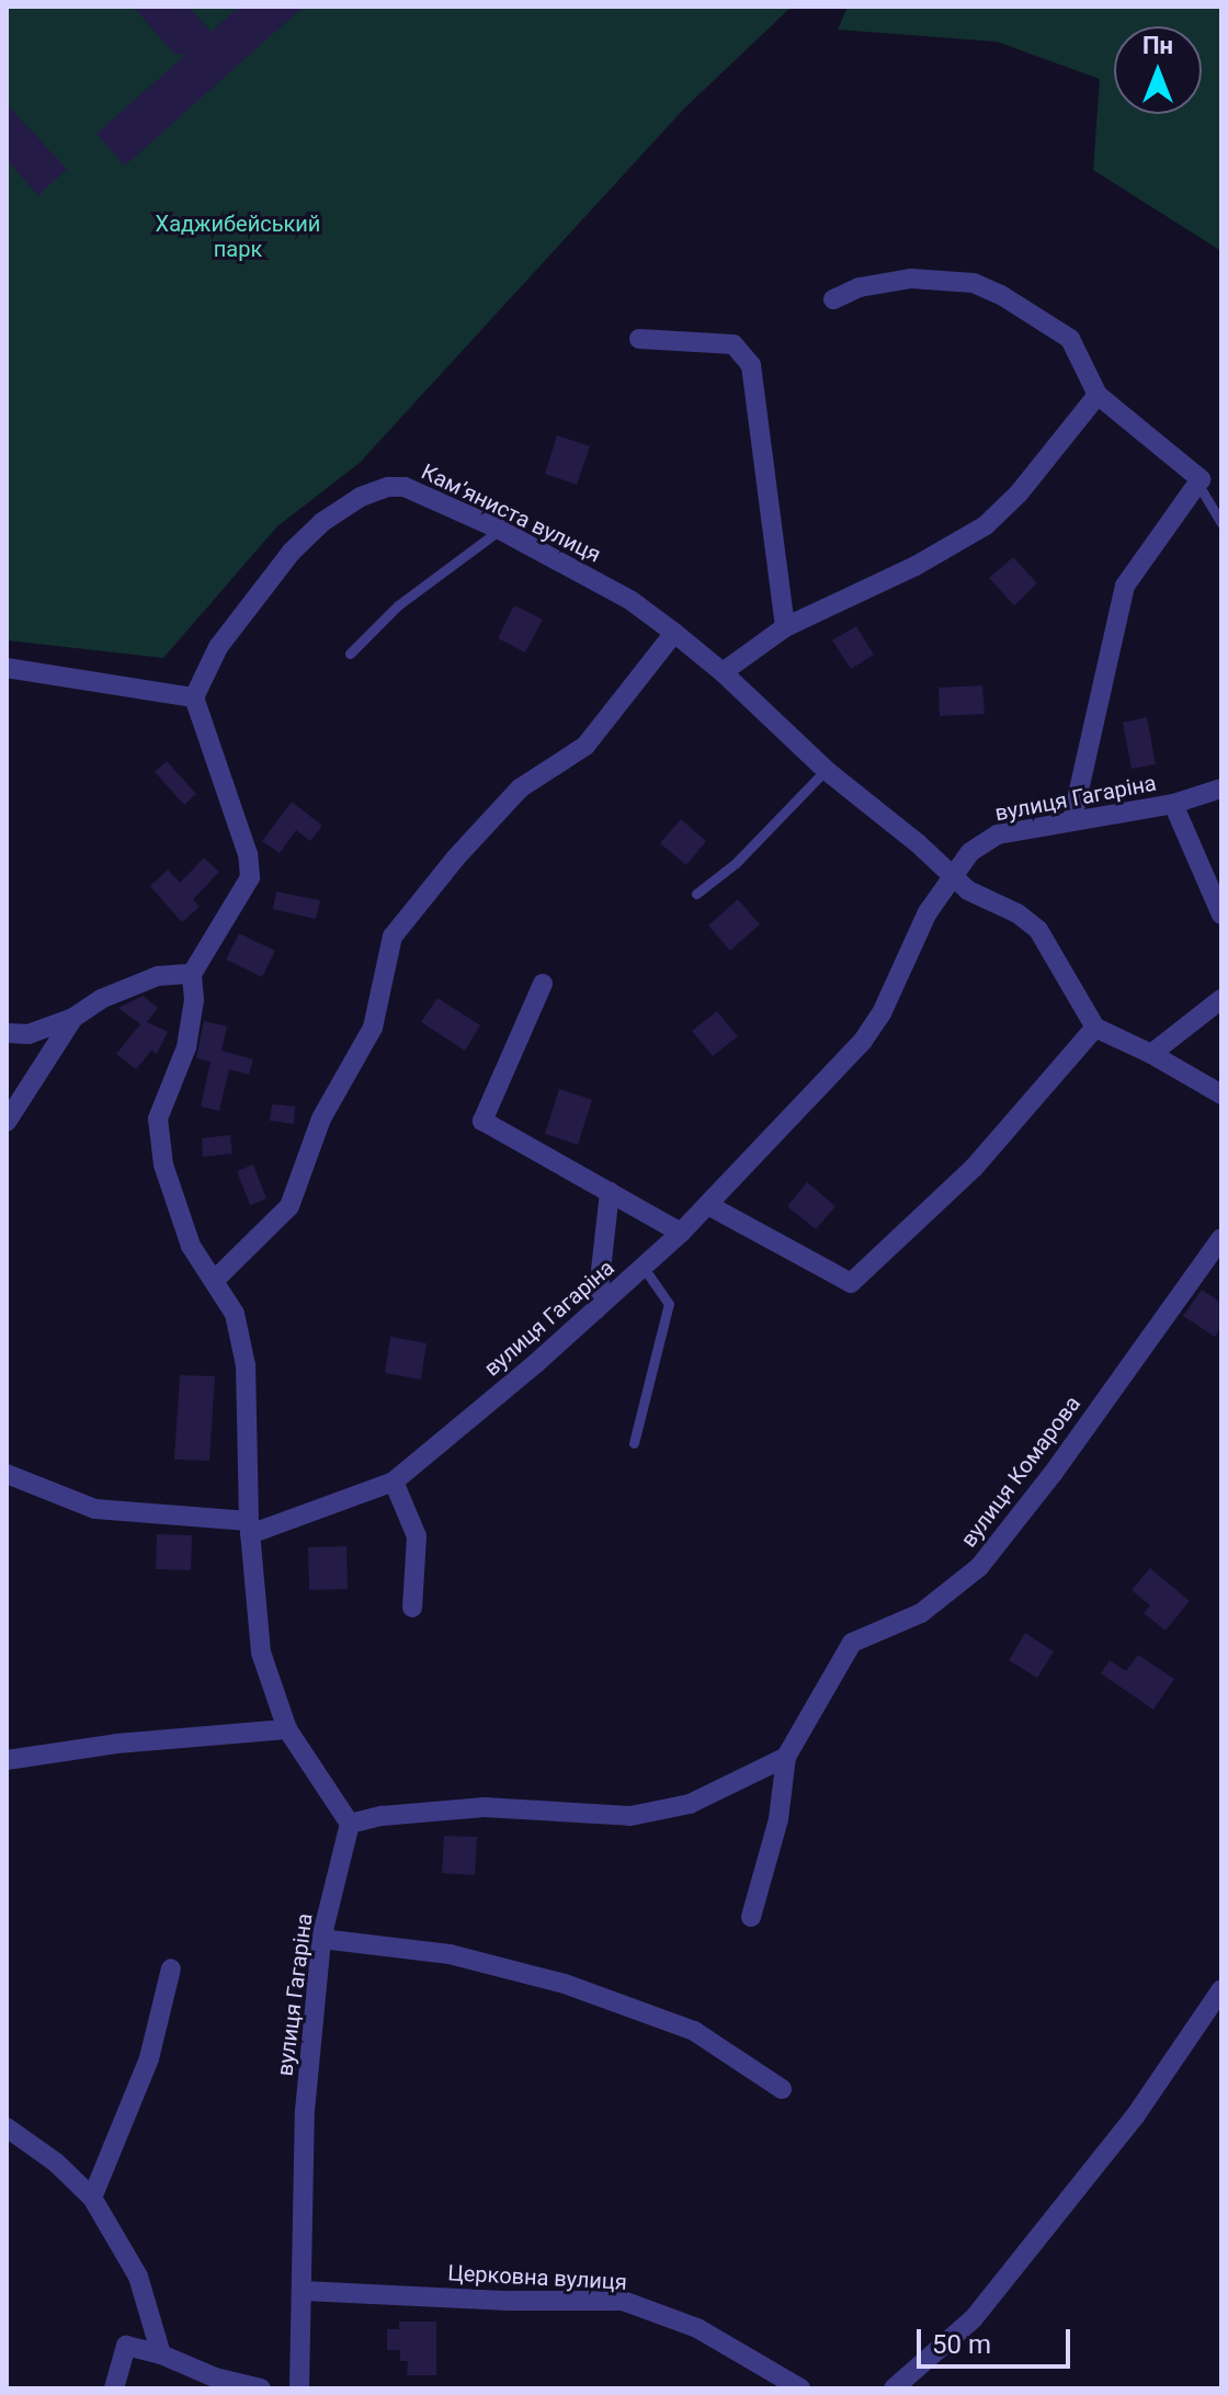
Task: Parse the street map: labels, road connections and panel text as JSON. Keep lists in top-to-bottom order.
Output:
{
  "streets": {
    "street": [
      "Камʼяниста вулиця",
      "вулиця Гагаріна",
      "вулиця Комарова",
      "Церковна вулиця"
    ]
  },
  "crossings": [
    ["вулиця Гагаріна", "Церковна вулиця"]
  ],
  "parks": ["Хаджибейський парк"],
  "scale_bar": "50 m",
  "north": "top"
}
